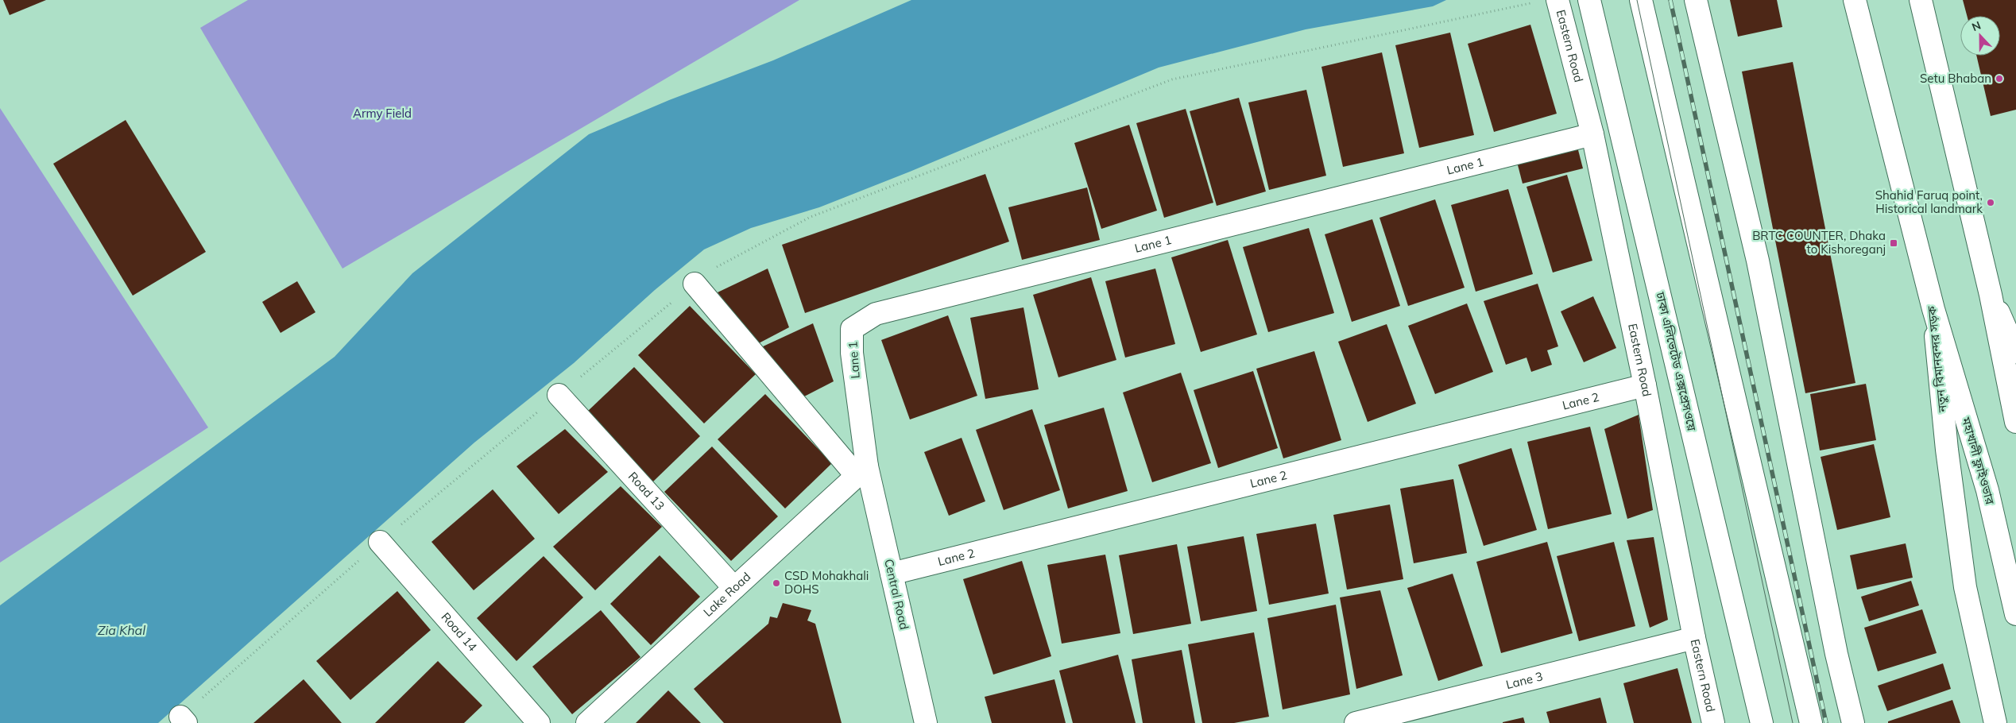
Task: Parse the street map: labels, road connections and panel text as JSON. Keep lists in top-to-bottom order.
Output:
{
  "streets": {
    "main road": [
      "Eastern Road",
      "Lane 1",
      "নতুন বিমানবন্দর সড়ক",
      "ঢাকা এলিভেটেড এক্সপ্রেসওয়ে",
      "Lane 2",
      "মহাখালী ফ্লাইওভার",
      "Road 13",
      "Lake Road",
      "Central Road",
      "Road 14",
      "Lane 3"
    ]
  },
  "crossings": [
    ["Eastern Road", "Lane 1"],
    ["Eastern Road", "Lane 2"],
    ["Eastern Road", "Lane 3"],
    ["Lane 1", "Lake Road"],
    ["Lane 1", "Central Road"],
    ["নতুন বিমানবন্দর সড়ক", "মহাখালী ফ্লাইওভার"],
    ["Lane 2", "Central Road"],
    ["Road 13", "Lake Road"],
    ["Lake Road", "Central Road"]
  ],
  "water": ["Zia Khal"],
  "parks": ["Army Field"],
  "places": {
    "other": ["Setu Bhaban", "Shahid Faruq point, Historical landmark", "CSD Mohakhali DOHS"],
    "transit": ["BRTC COUNTER, Dhaka to Kishoreganj"]
  },
  "north": "top"
}
